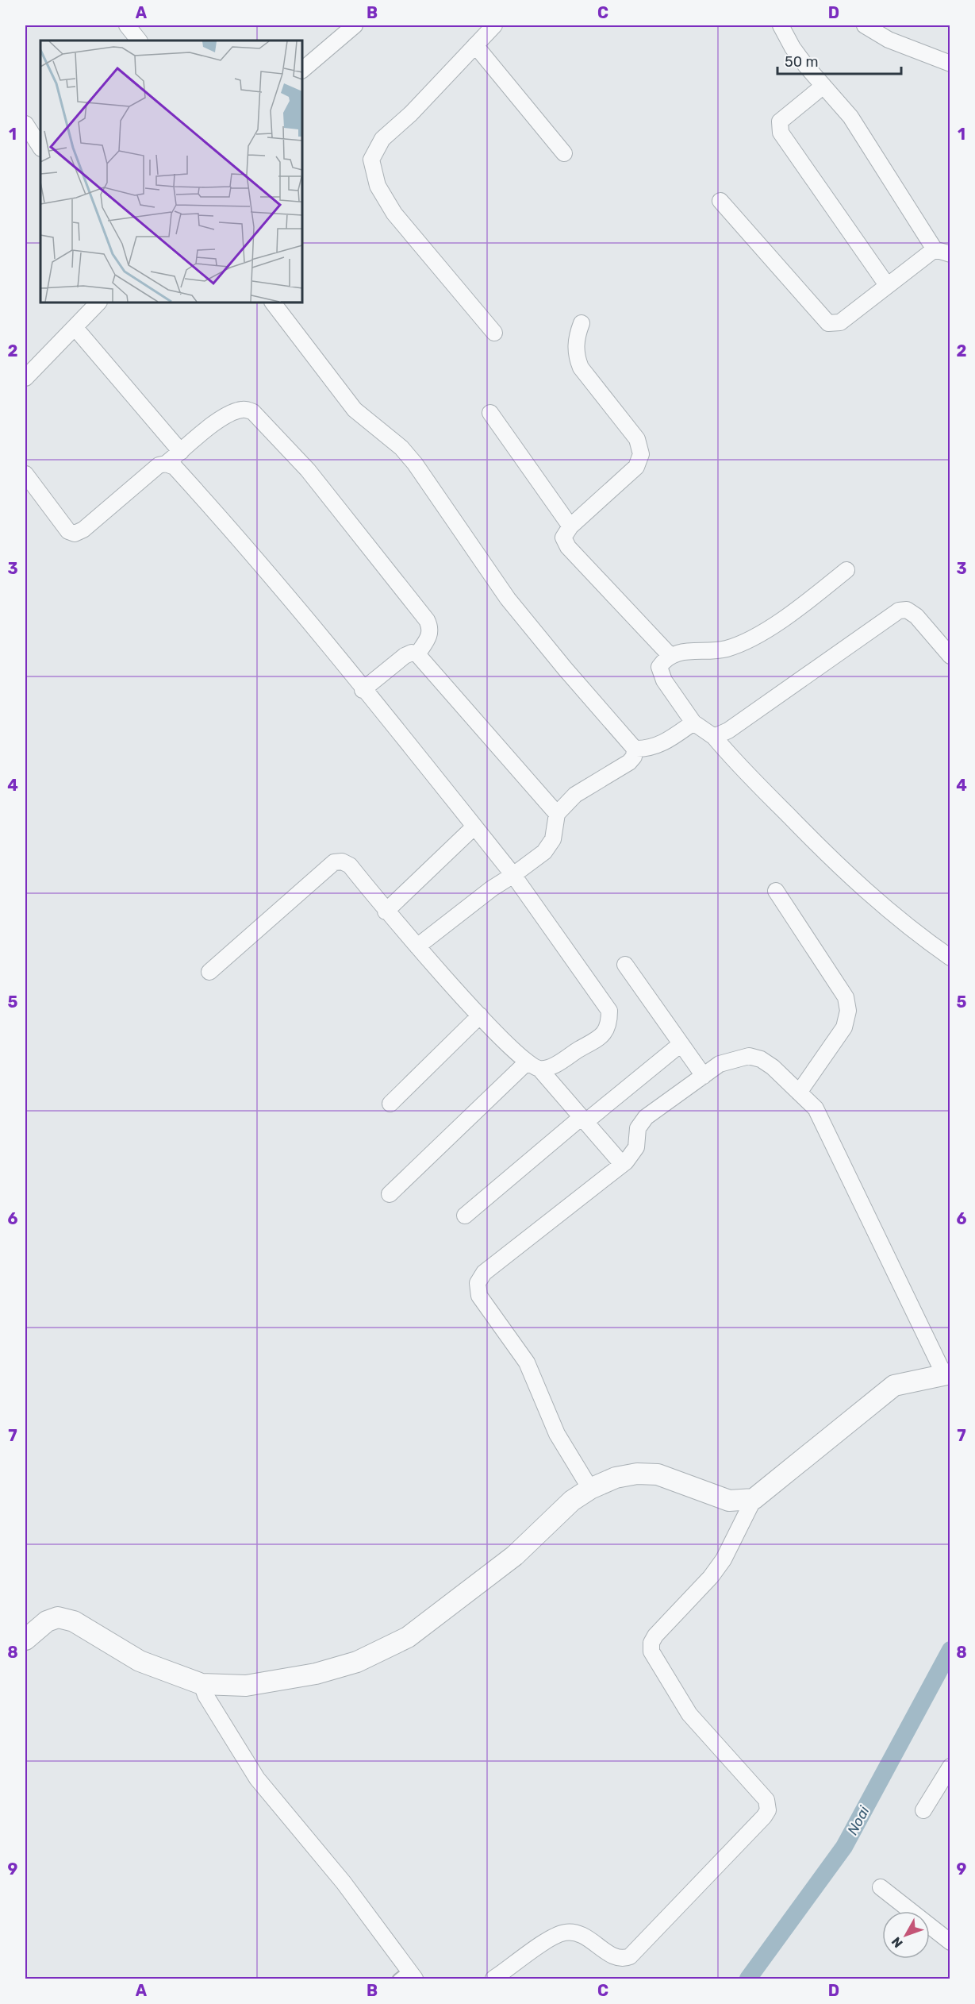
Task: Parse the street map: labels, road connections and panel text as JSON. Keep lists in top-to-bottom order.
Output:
{
  "water": ["Noai"],
  "scale_bar": "50 m",
  "north": "bottom left",
  "grid": {
    "columns": [
      "A",
      "B",
      "C",
      "D"
    ],
    "rows": [
      "1",
      "2",
      "3",
      "4",
      "5",
      "6",
      "7",
      "8",
      "9"
    ]
  }
}
